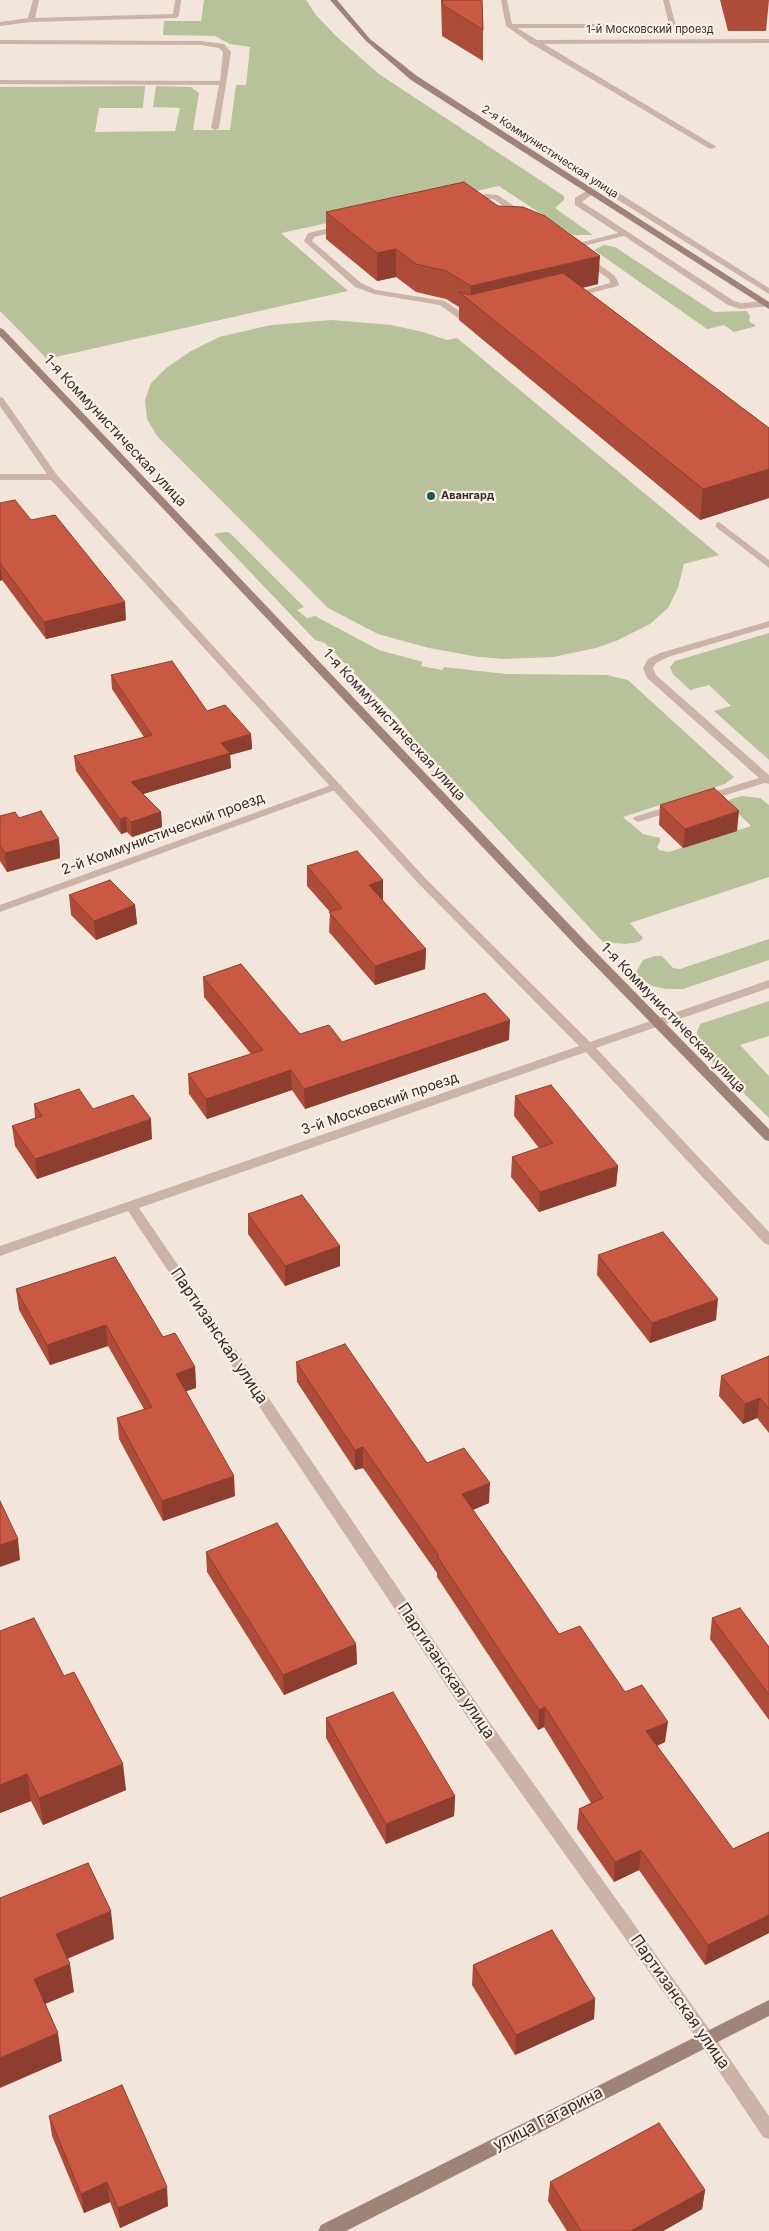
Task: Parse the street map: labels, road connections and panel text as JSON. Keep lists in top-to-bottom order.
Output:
{
  "streets": {
    "street": [
      "1-й Московский проезд",
      "2-я Коммунистическая улица",
      "1-я Коммунистическая улица",
      "2-й Коммунистический проезд",
      "3-й Московский проезд",
      "Партизанская улица",
      "улица Гагарина"
    ]
  },
  "crossings": [
    ["1-я Коммунистическая улица", "3-й Московский проезд"],
    ["3-й Московский проезд", "Партизанская улица"],
    ["Партизанская улица", "улица Гагарина"]
  ],
  "places": ["Авангард"]
}
